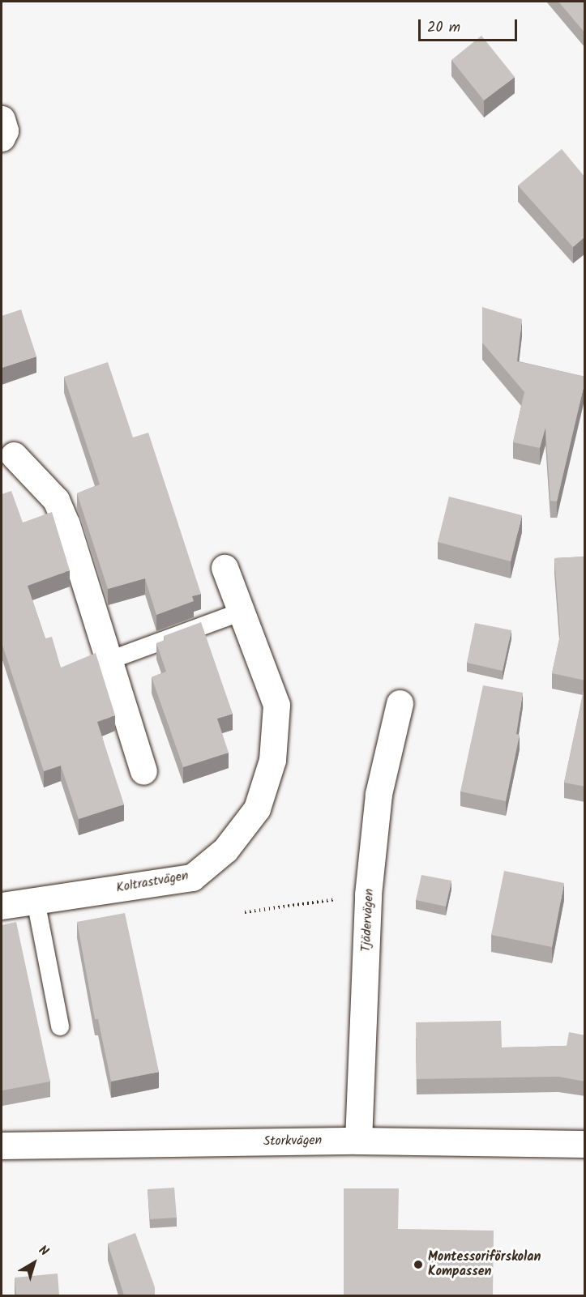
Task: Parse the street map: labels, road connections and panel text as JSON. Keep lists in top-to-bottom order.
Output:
{
  "streets": {
    "street": ["Koltrastvägen", "Tjädervägen", "Storkvägen"]
  },
  "crossings": [
    ["Tjädervägen", "Storkvägen"]
  ],
  "places": ["Montessoriförskolan Kompassen"],
  "scale_bar": "20 m",
  "north": "top right"
}
